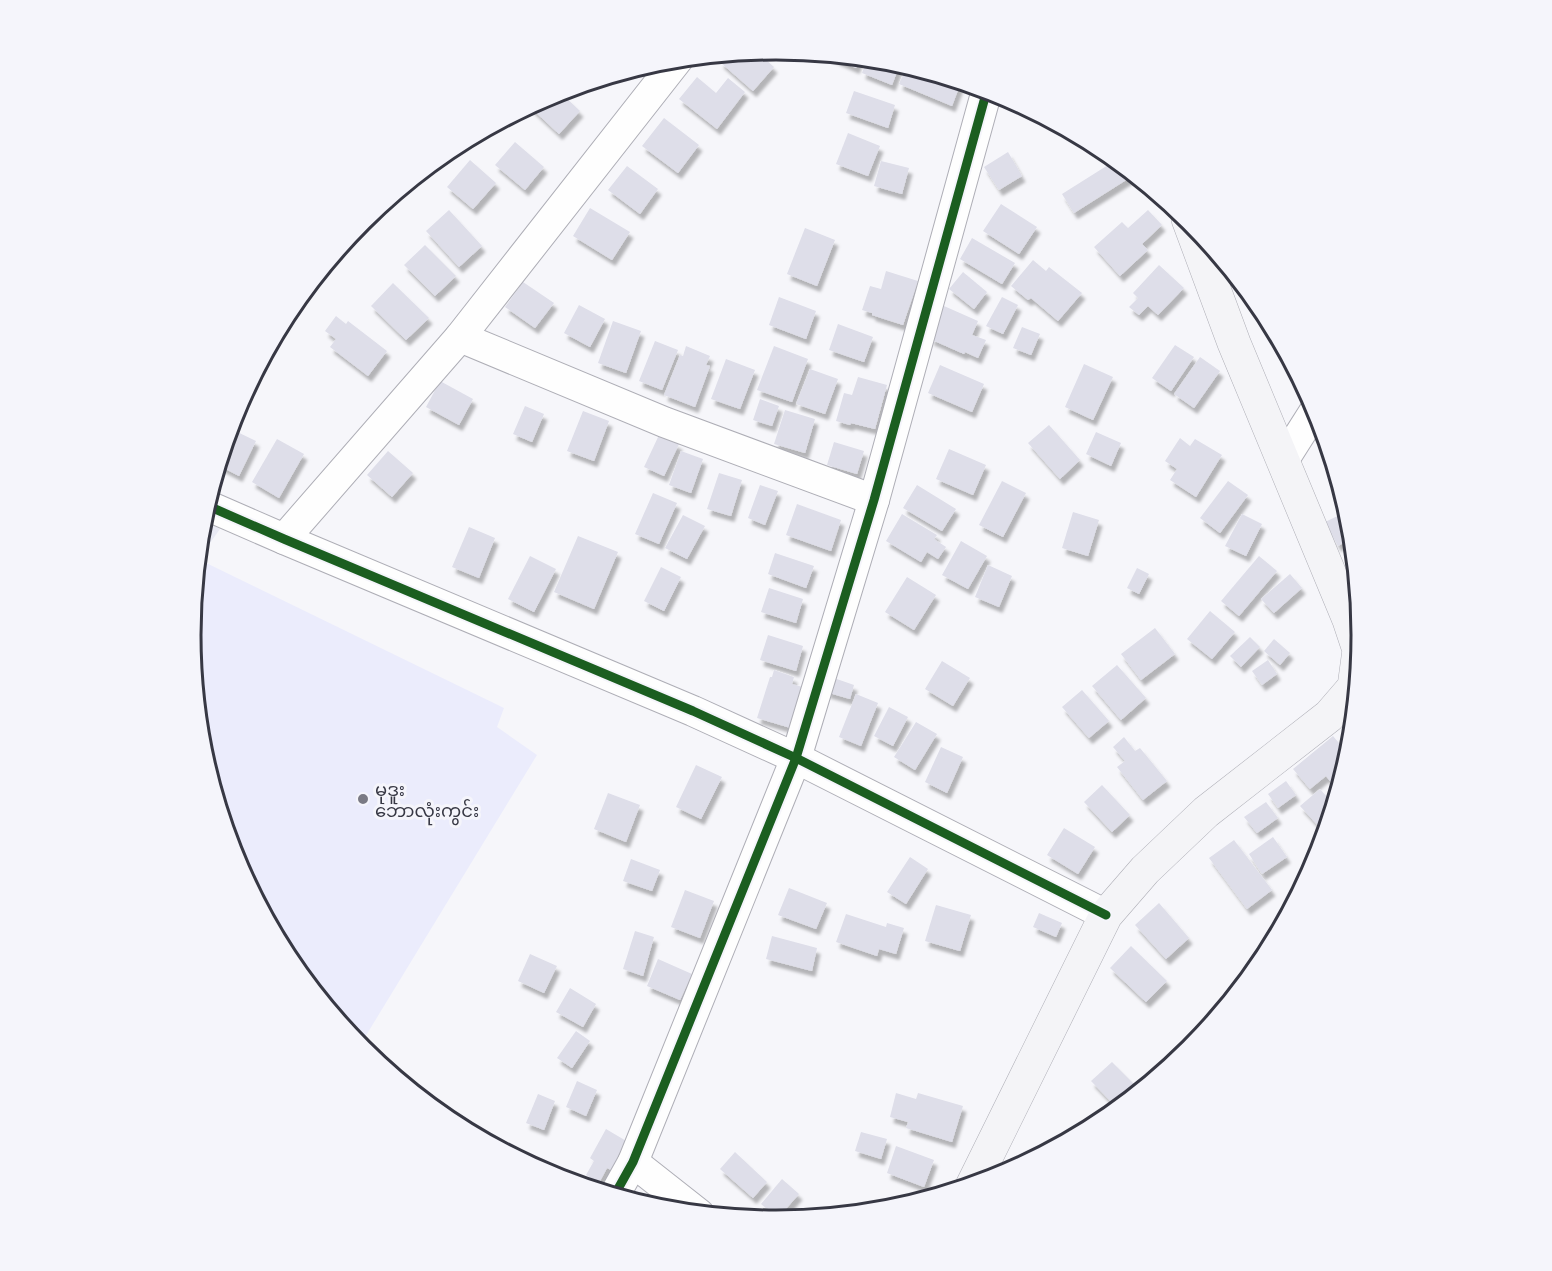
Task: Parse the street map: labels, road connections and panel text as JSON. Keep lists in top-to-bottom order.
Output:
{
  "places": ["မုဒူး ဘောလုံးကွင်း"]
}
